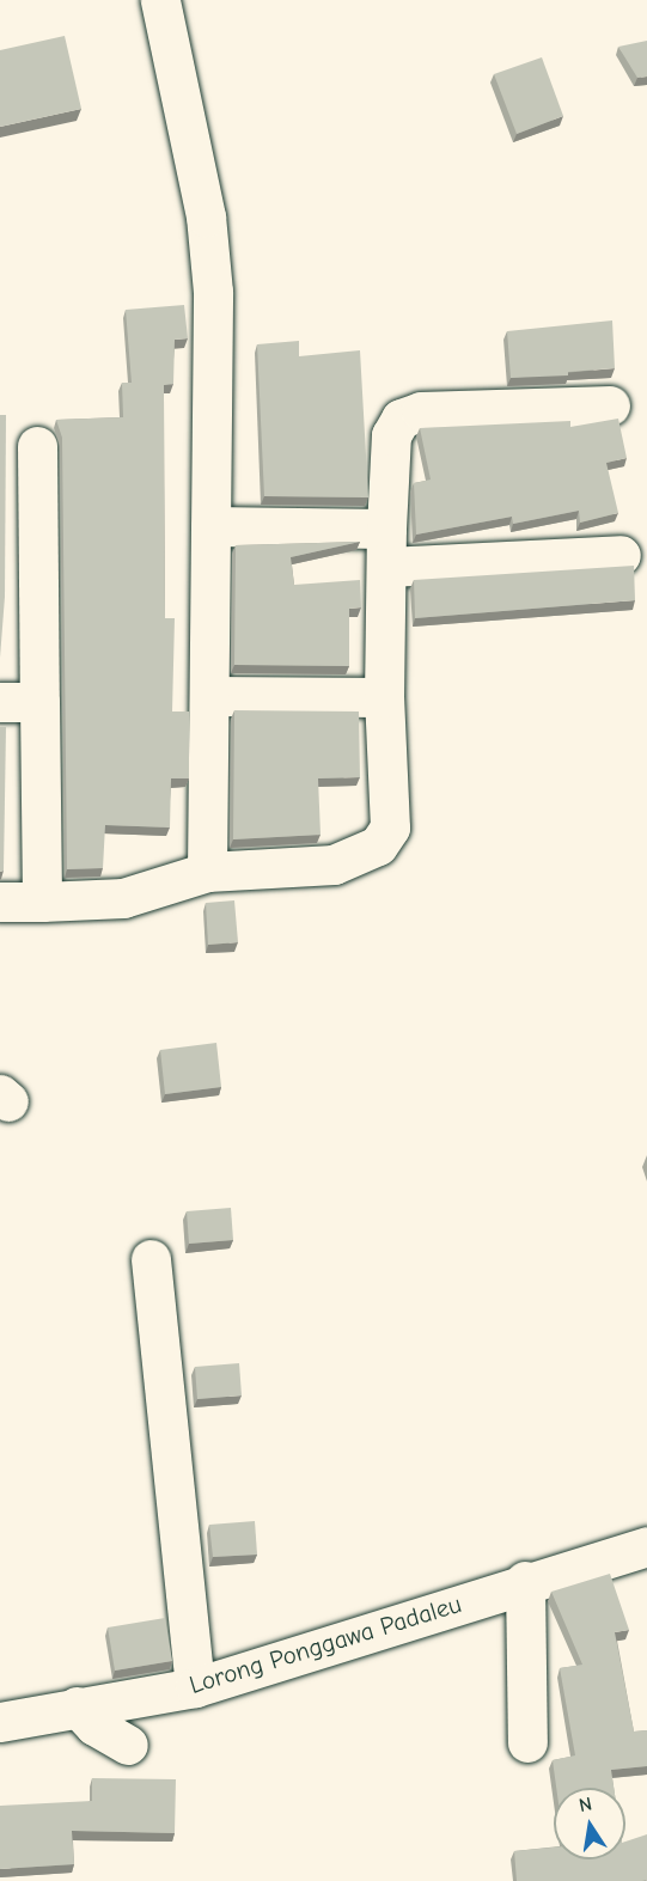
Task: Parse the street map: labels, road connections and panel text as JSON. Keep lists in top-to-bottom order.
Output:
{
  "streets": {
    "street": ["Lorong Ponggawa Padaleu"]
  },
  "north": "top"
}
